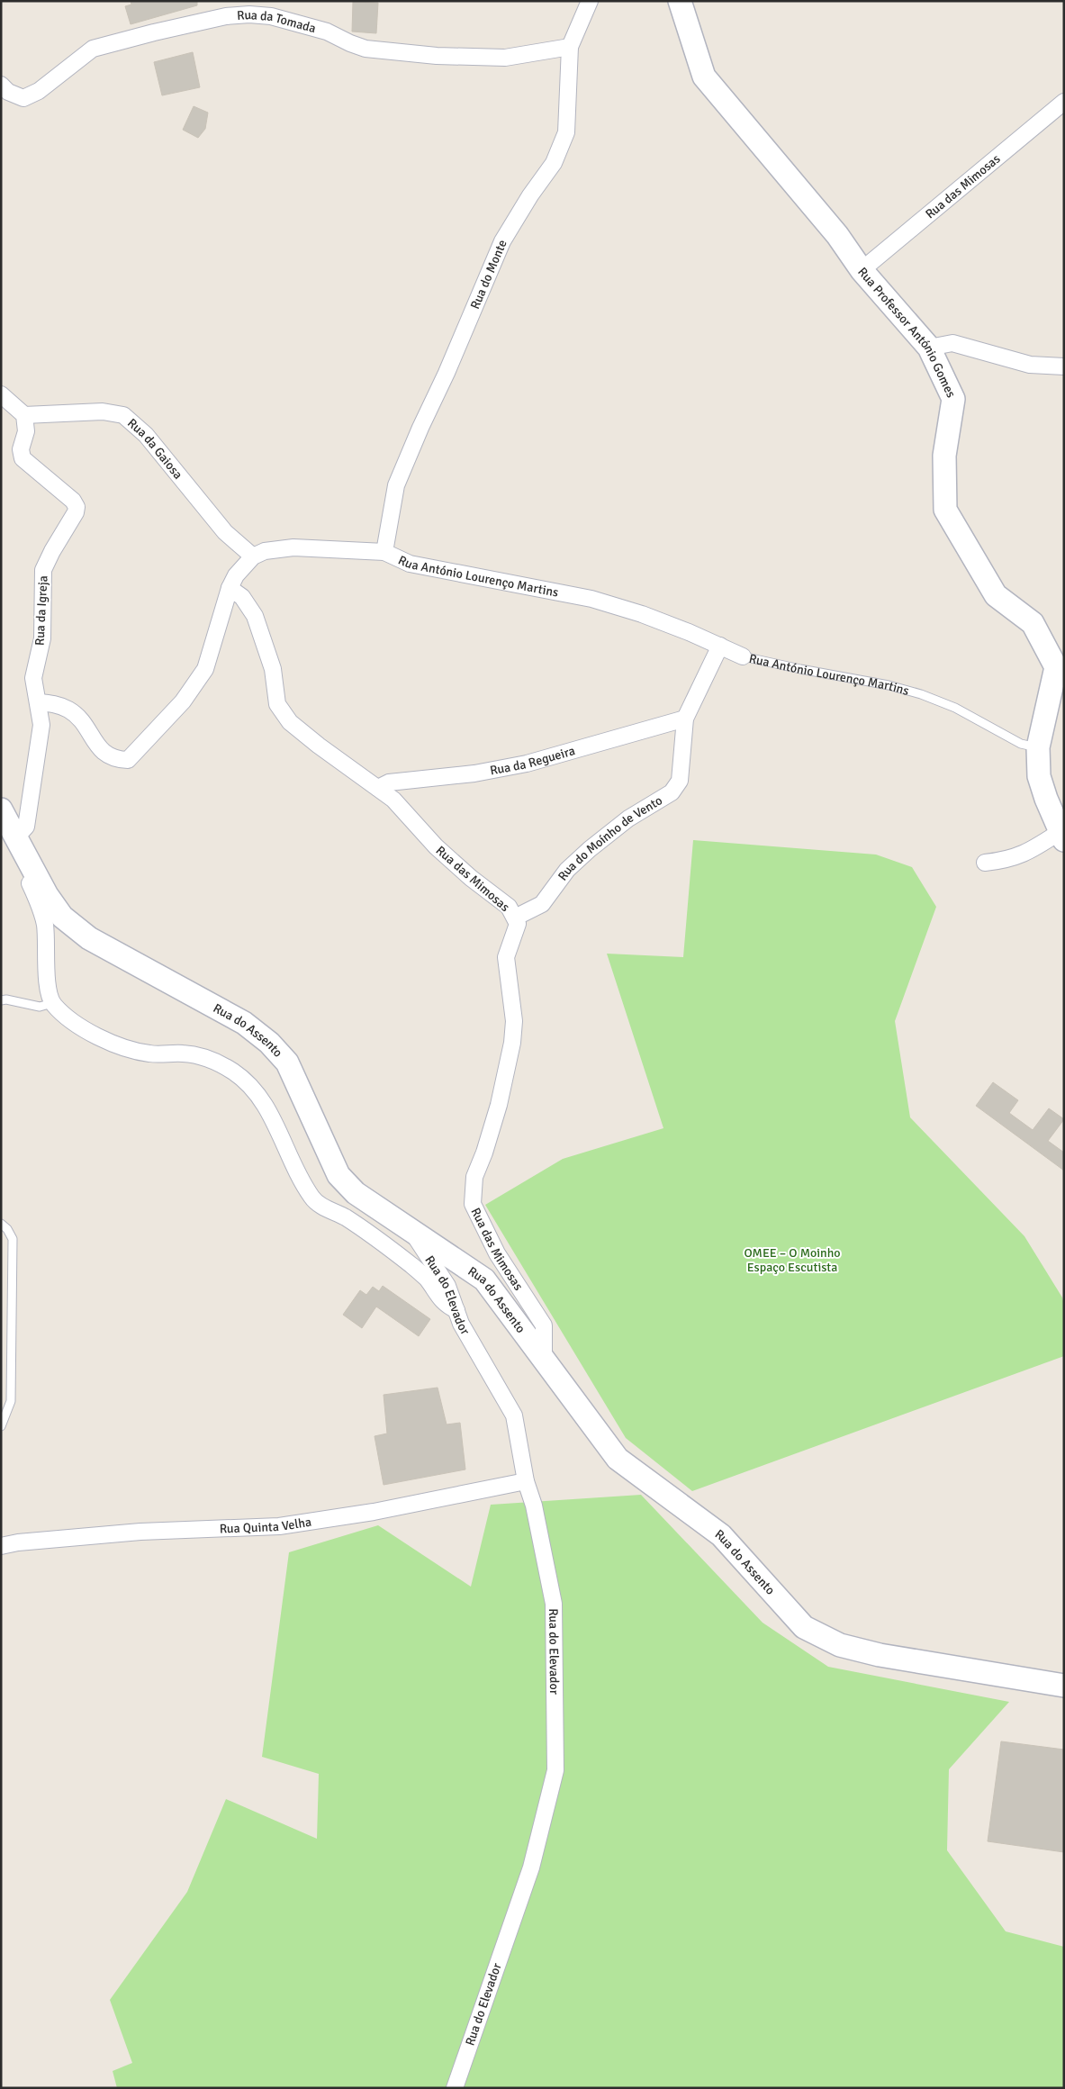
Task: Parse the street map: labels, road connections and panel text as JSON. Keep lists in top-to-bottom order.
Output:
{
  "streets": {
    "street": [
      "Rua da Tomada",
      "Rua das Mimosas",
      "Rua do Monte",
      "Rua Professor António Gomes",
      "Rua da Gaiosa",
      "Rua António Lourenço Martins",
      "Rua da Igreja",
      "Rua da Regueira",
      "Rua do Moínho de Vento",
      "Rua do Assento",
      "Rua do Elevador",
      "Rua Quinta Velha"
    ]
  },
  "crossings": [
    ["Rua da Tomada", "Rua do Monte"],
    ["Rua das Mimosas", "Rua Professor António Gomes"],
    ["Rua das Mimosas", "Rua da Regueira"],
    ["Rua das Mimosas", "Rua do Moínho de Vento"],
    ["Rua das Mimosas", "Rua do Assento"],
    ["Rua do Monte", "Rua António Lourenço Martins"],
    ["Rua Professor António Gomes", "Rua António Lourenço Martins"],
    ["Rua da Gaiosa", "Rua António Lourenço Martins"],
    ["Rua da Gaiosa", "Rua da Igreja"],
    ["Rua António Lourenço Martins", "Rua do Moínho de Vento"],
    ["Rua da Igreja", "Rua do Assento"],
    ["Rua da Regueira", "Rua do Moínho de Vento"],
    ["Rua do Assento", "Rua do Elevador"],
    ["Rua do Elevador", "Rua Quinta Velha"]
  ],
  "parks": ["OMEE – O Moinho Espaço Escutista"]
}
